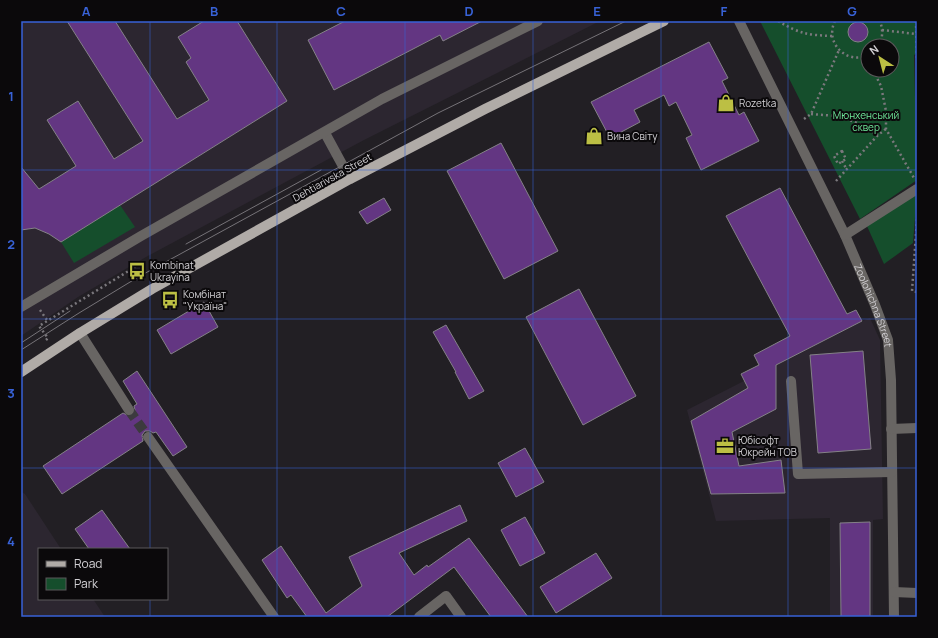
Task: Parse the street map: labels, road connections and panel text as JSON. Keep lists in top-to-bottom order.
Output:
{
  "streets": {
    "main road": ["Dehtiarivska Street"],
    "street": ["Zoolohichna Street"]
  },
  "parks": ["Мюнхенський сквер"],
  "places": {
    "shop": ["Rozetka", "Вина Світу"],
    "bus stop": ["Kombinat Ukrayina", "Комбінат \"Україна\""],
    "office": ["Юбісофт Юкрейн ТОВ"]
  },
  "legend": ["Road", "Park"],
  "north": "top left",
  "grid": {
    "columns": [
      "A",
      "B",
      "C",
      "D",
      "E",
      "F",
      "G"
    ],
    "rows": [
      "1",
      "2",
      "3",
      "4"
    ]
  }
}
